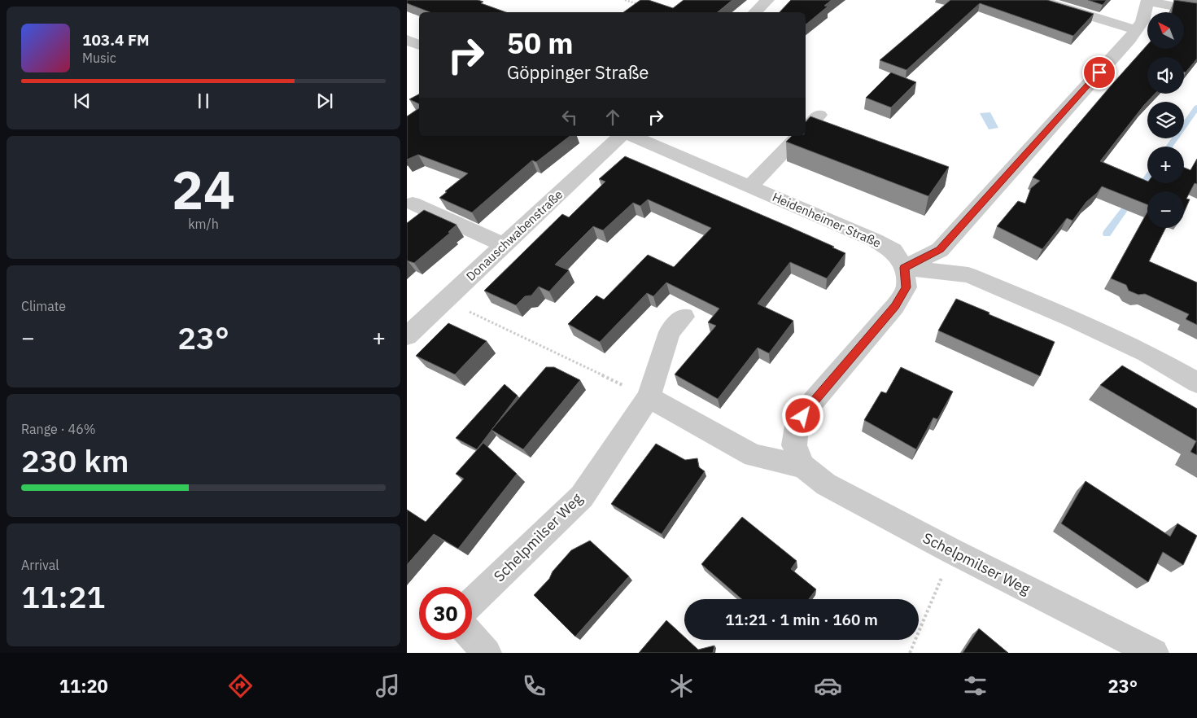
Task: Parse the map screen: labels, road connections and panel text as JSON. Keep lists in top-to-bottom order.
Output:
{
  "streets": {
    "street": ["Heidenheimer Straße", "Donauschwabenstraße", "Schelpmilser Weg"]
  },
  "north": "top left",
  "page": {
    "map_buttons": ["+", "−"],
    "turn": ["50 m", "Göppinger Straße"],
    "song": ["103.4 FM", "Music"],
    "tile": [
      ["24", "km/h"],
      "Climate",
      ["Range · 46%", "230 km"],
      ["Arrival", "11:21"]
    ],
    "heat": ["−", "23°", "+"],
    "limit": "30",
    "trip": "11:21 · 1 min · 160 m",
    "tabs": ["11:20", "23°"]
  }
}
